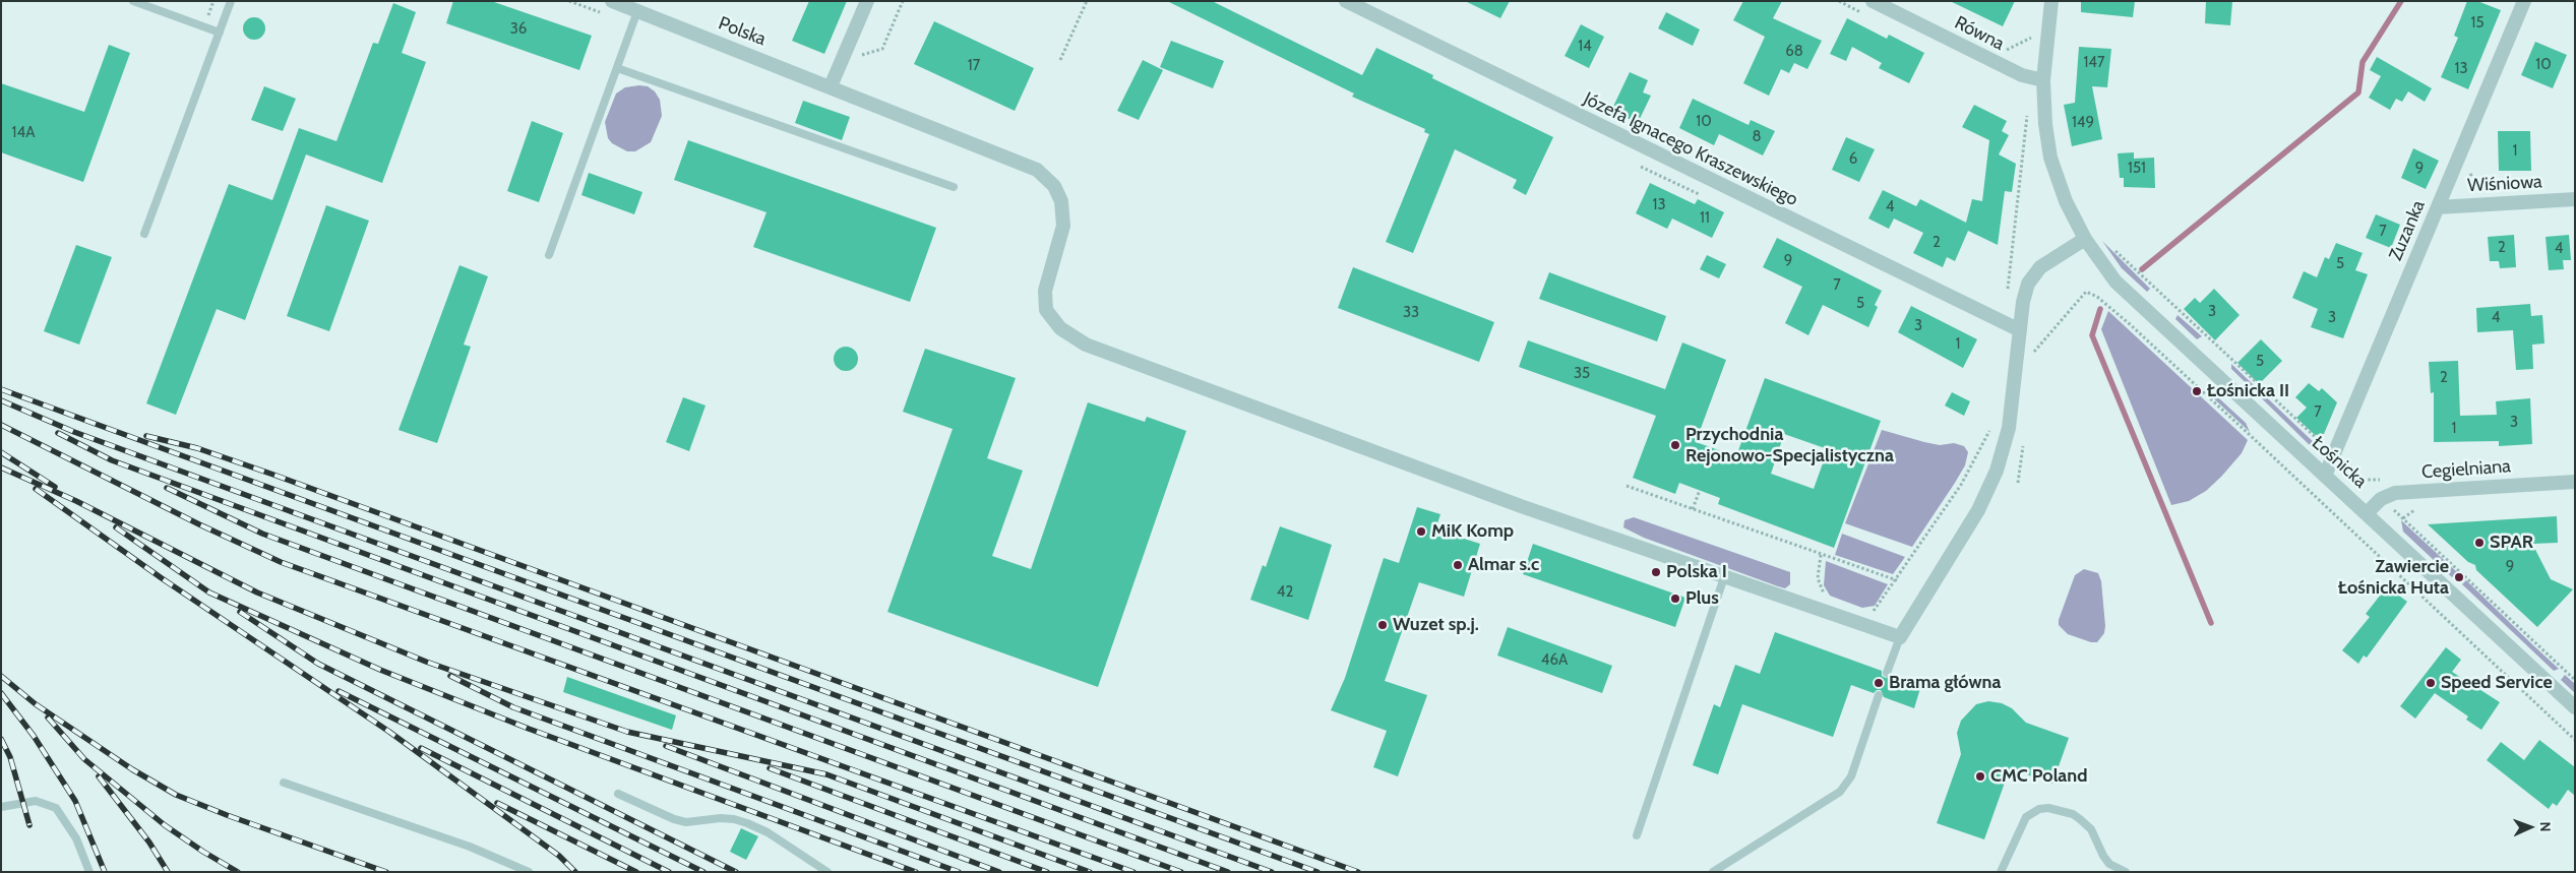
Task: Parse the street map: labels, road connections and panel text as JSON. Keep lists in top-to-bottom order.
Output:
{
  "streets": {
    "street": [
      "Polska",
      "Równa",
      "Józefa Ignacego Kraszewskiego",
      "Wiśniowa",
      "Zuzanka",
      "Łośnicka",
      "Cegielniana"
    ]
  },
  "crossings": [
    ["Równa", "Łośnicka"],
    ["Wiśniowa", "Zuzanka"],
    ["Zuzanka", "Łośnicka"],
    ["Łośnicka", "Cegielniana"]
  ],
  "places": [
    "Łośnicka II",
    "Przychodnia Rejonowo-Specjalistyczna",
    "MiK Komp",
    "SPAR",
    "Almar s.c",
    "Polska I",
    "Zawiercie Łośnicka Huta",
    "Plus",
    "Wuzet sp.j.",
    "Brama główna",
    "Speed Service",
    "CMC Poland"
  ],
  "house_numbers": [
    "15",
    "36",
    "14",
    "68",
    "147",
    "10",
    "17",
    "13",
    "10",
    "149",
    "14A",
    "8",
    "1",
    "6",
    "151",
    "9",
    "13",
    "4",
    "11",
    "7",
    "2",
    "2",
    "4",
    "9",
    "5",
    "7",
    "5",
    "3",
    "33",
    "3",
    "4",
    "3",
    "1",
    "5",
    "35",
    "2",
    "7",
    "3",
    "1",
    "9",
    "42",
    "46A"
  ],
  "north": "right"
}
